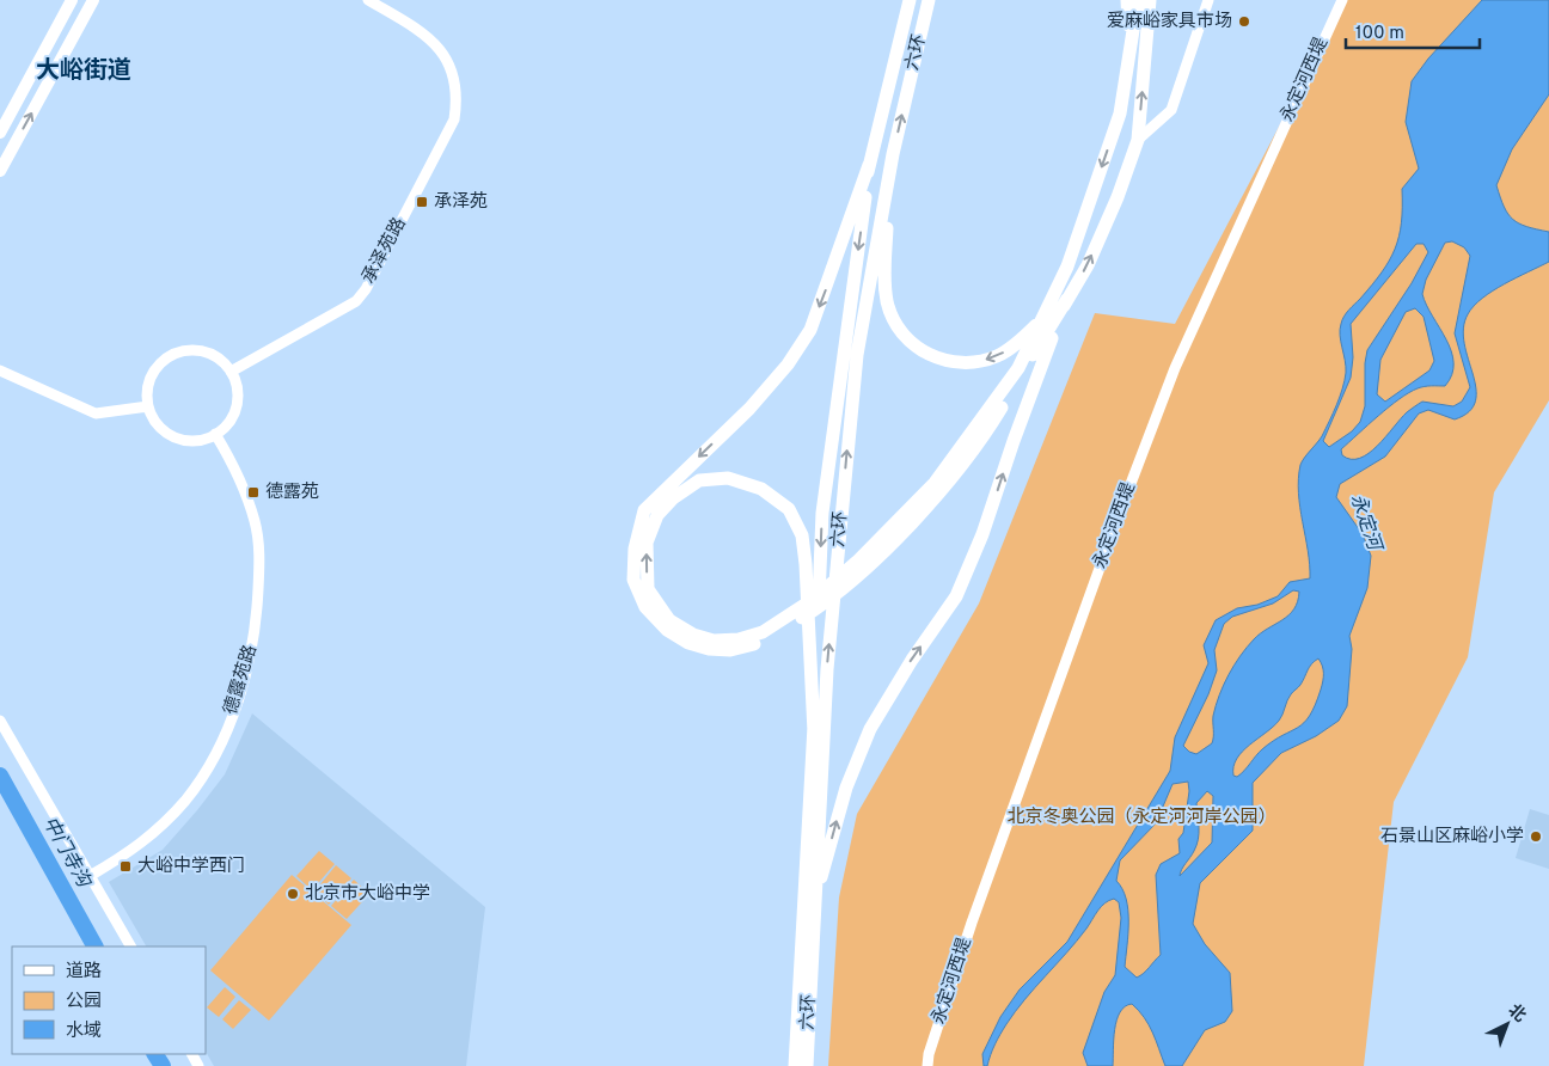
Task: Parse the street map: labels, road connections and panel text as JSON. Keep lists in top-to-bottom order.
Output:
{
  "streets": {
    "highway": ["六环"],
    "street": ["永定河西堤", "承泽苑路", "德露苑路"]
  },
  "crossings": [
    ["承泽苑路", "德露苑路"]
  ],
  "districts": ["大峪街道"],
  "water": ["永定河", "中门寺沟"],
  "parks": ["北京冬奥公园（永定河河岸公园）"],
  "places": {
    "other": ["爱麻峪家具市场", "石景山区麻峪小学", "北京市大峪中学"],
    "transit": ["承泽苑", "德露苑", "大峪中学西门"]
  },
  "legend": ["道路", "公园", "水域"],
  "scale_bar": "100 m",
  "north": "top right"
}
